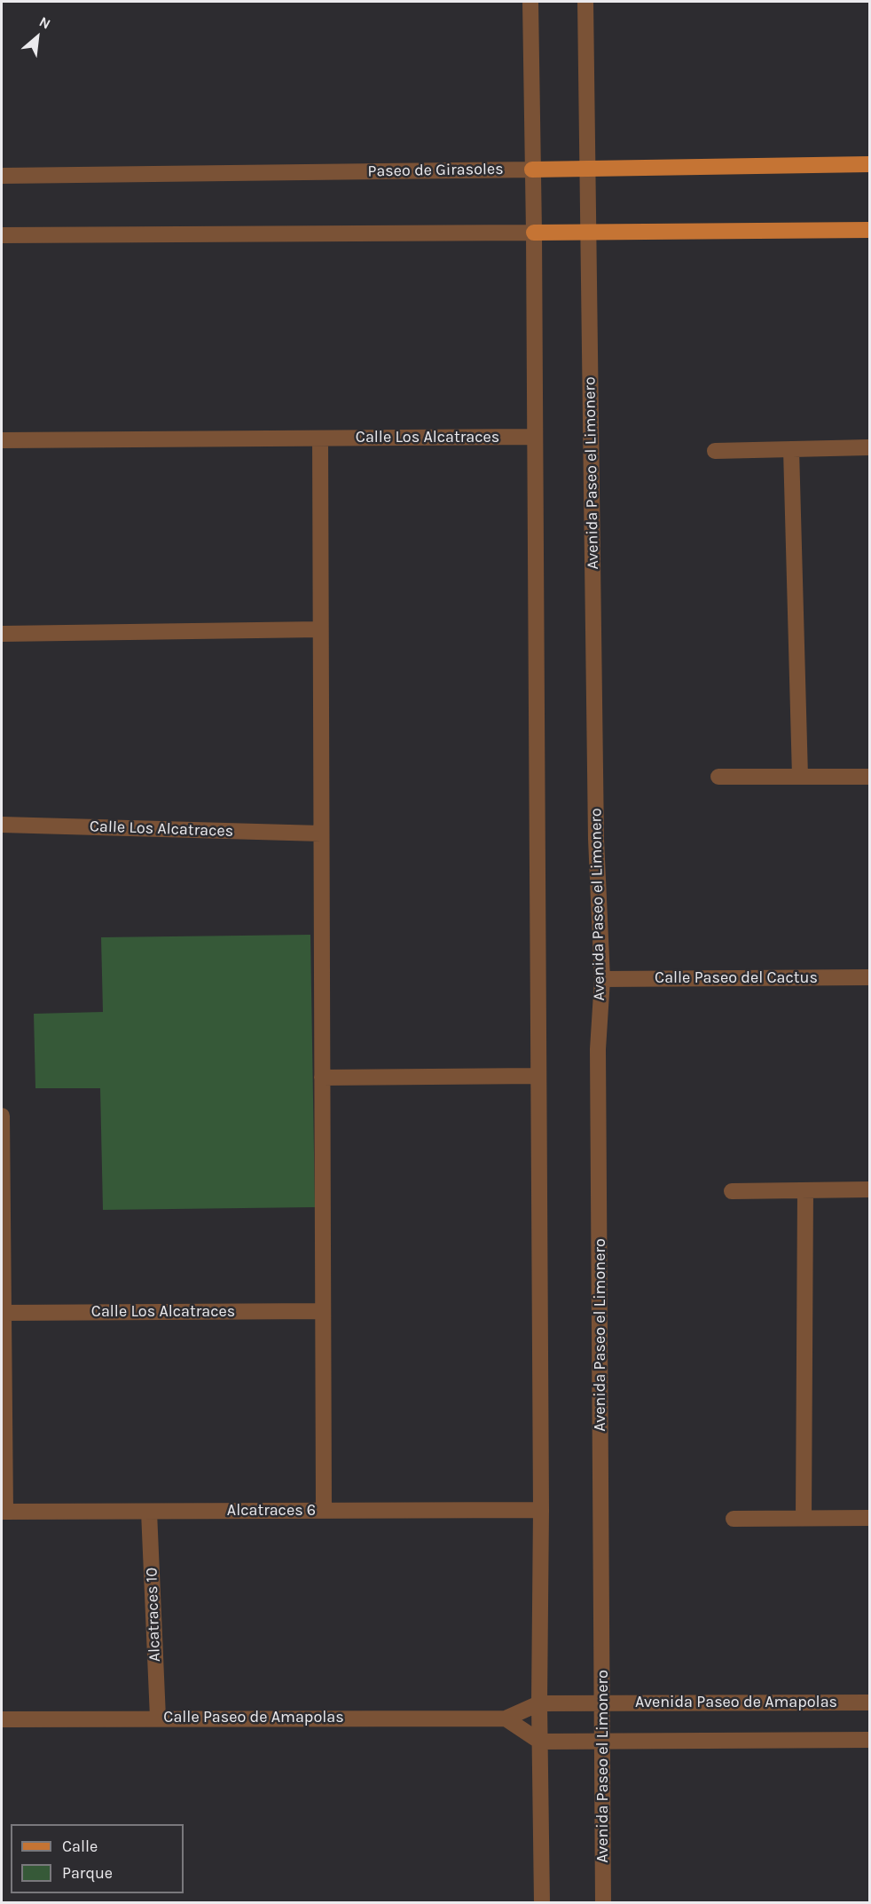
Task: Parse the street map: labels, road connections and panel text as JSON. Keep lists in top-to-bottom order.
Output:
{
  "streets": {
    "main road": ["Paseo de Girasoles"],
    "street": [
      "Calle Los Alcatraces",
      "Avenida Paseo el Limonero",
      "Calle Paseo del Cactus",
      "Alcatraces 6",
      "Alcatraces 10",
      "Avenida Paseo de Amapolas",
      "Calle Paseo de Amapolas"
    ]
  },
  "crossings": [
    ["Paseo de Girasoles", "Avenida Paseo el Limonero"],
    ["Avenida Paseo el Limonero", "Calle Paseo del Cactus"],
    ["Avenida Paseo el Limonero", "Avenida Paseo de Amapolas"],
    ["Alcatraces 6", "Alcatraces 10"],
    ["Alcatraces 10", "Calle Paseo de Amapolas"],
    ["Avenida Paseo de Amapolas", "Calle Paseo de Amapolas"]
  ],
  "legend": ["Calle", "Parque"],
  "north": "top right"
}
